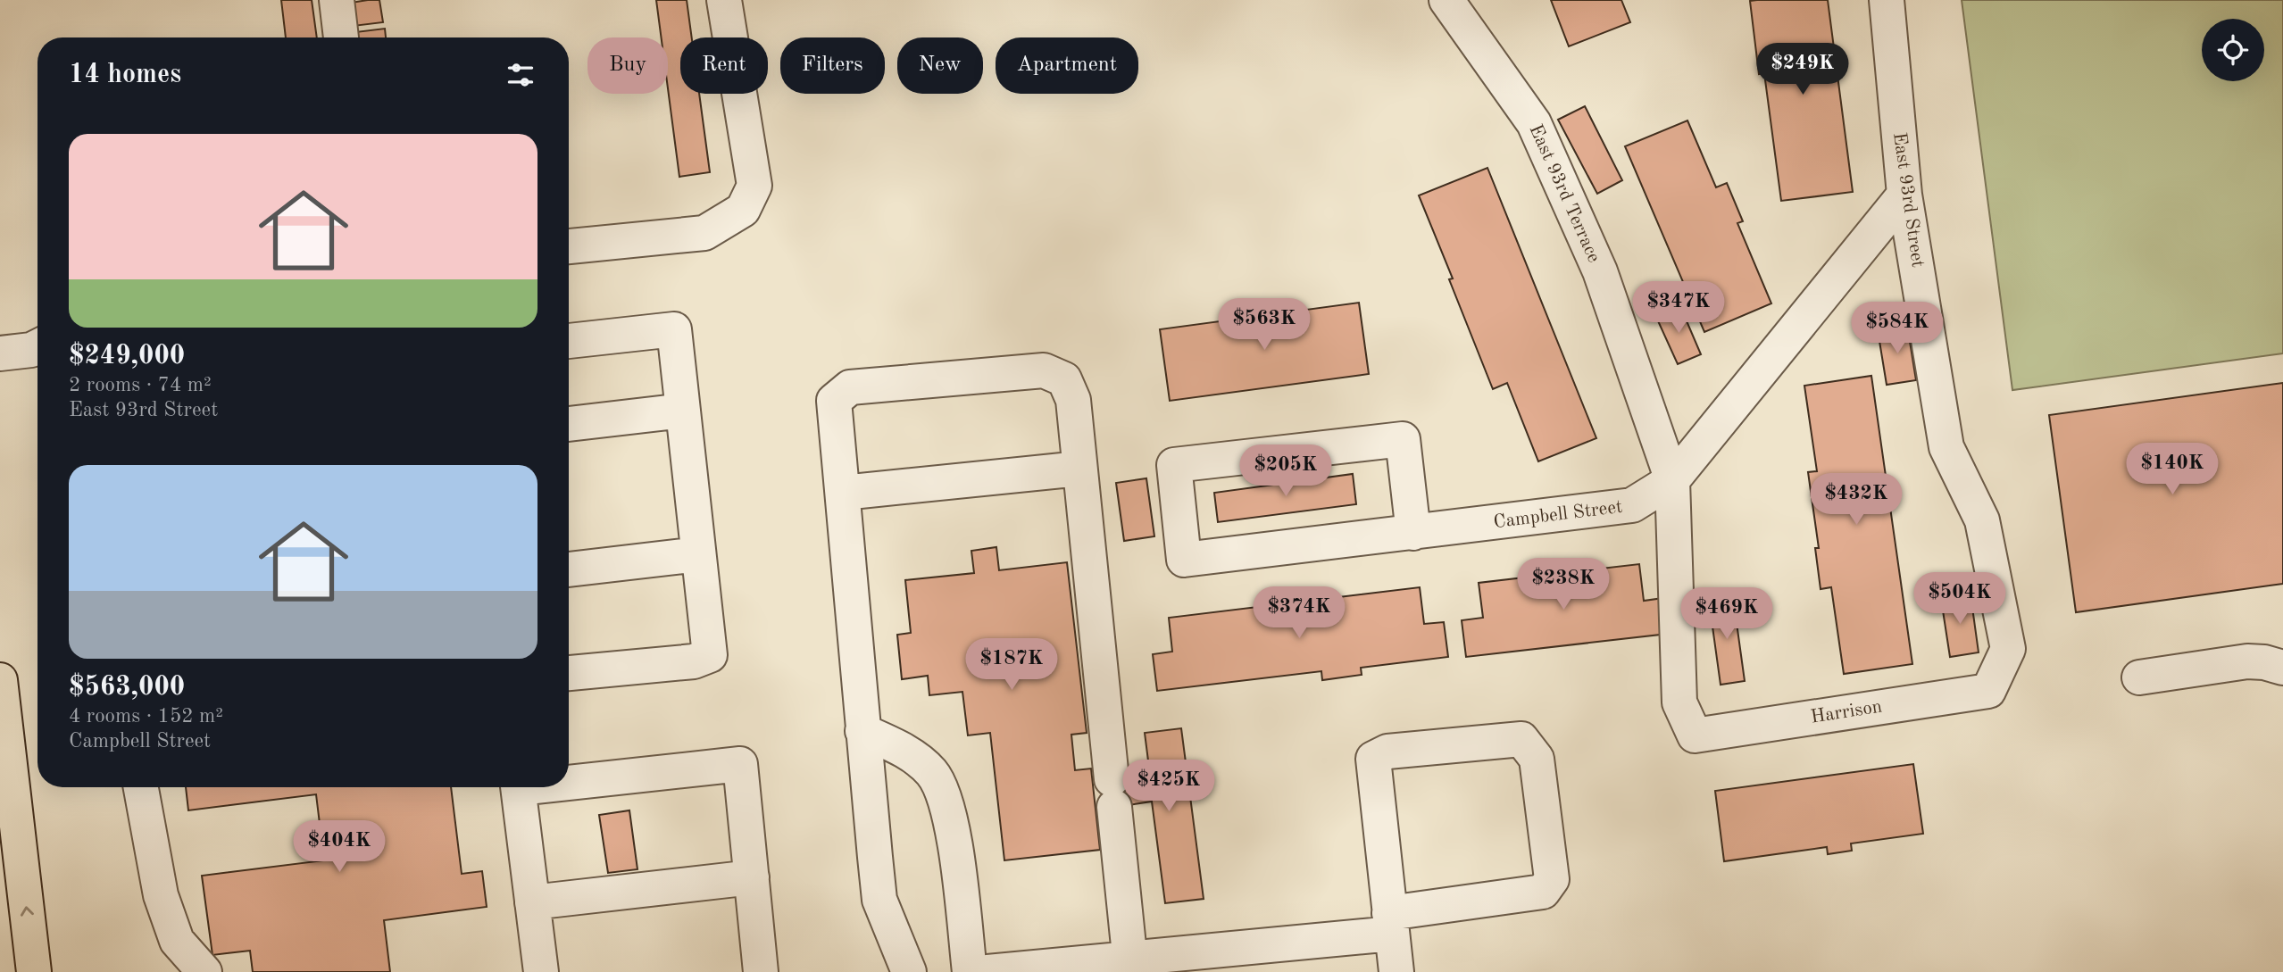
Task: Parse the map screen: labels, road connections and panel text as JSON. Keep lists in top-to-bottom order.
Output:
{
  "streets": {
    "street": [
      "East 93rd Terrace",
      "East 93rd Street",
      "Campbell Street",
      "Harrison"
    ]
  },
  "crossings": [
    ["East 93rd Terrace", "Campbell Street"],
    ["East 93rd Terrace", "Harrison"],
    ["East 93rd Street", "Campbell Street"],
    ["East 93rd Street", "Harrison"]
  ],
  "page": {
    "chip": [
      "Buy",
      "Rent",
      "Filters",
      "New",
      "Apartment"
    ],
    "heading": "14 homes",
    "price": [
      "$249K",
      "$347K",
      "$563K",
      "$584K",
      "$140K",
      "$205K",
      "$432K",
      "$238K",
      "$504K",
      "$374K",
      "$469K",
      "$187K",
      "$425K",
      "$404K"
    ],
    "list": [
      {
        "name": "$249,000",
        "note": "2 rooms · 74 m² · East 93rd Street"
      },
      {
        "name": "$563,000",
        "note": "4 rooms · 152 m² · Campbell Street"
      }
    ]
  }
}
